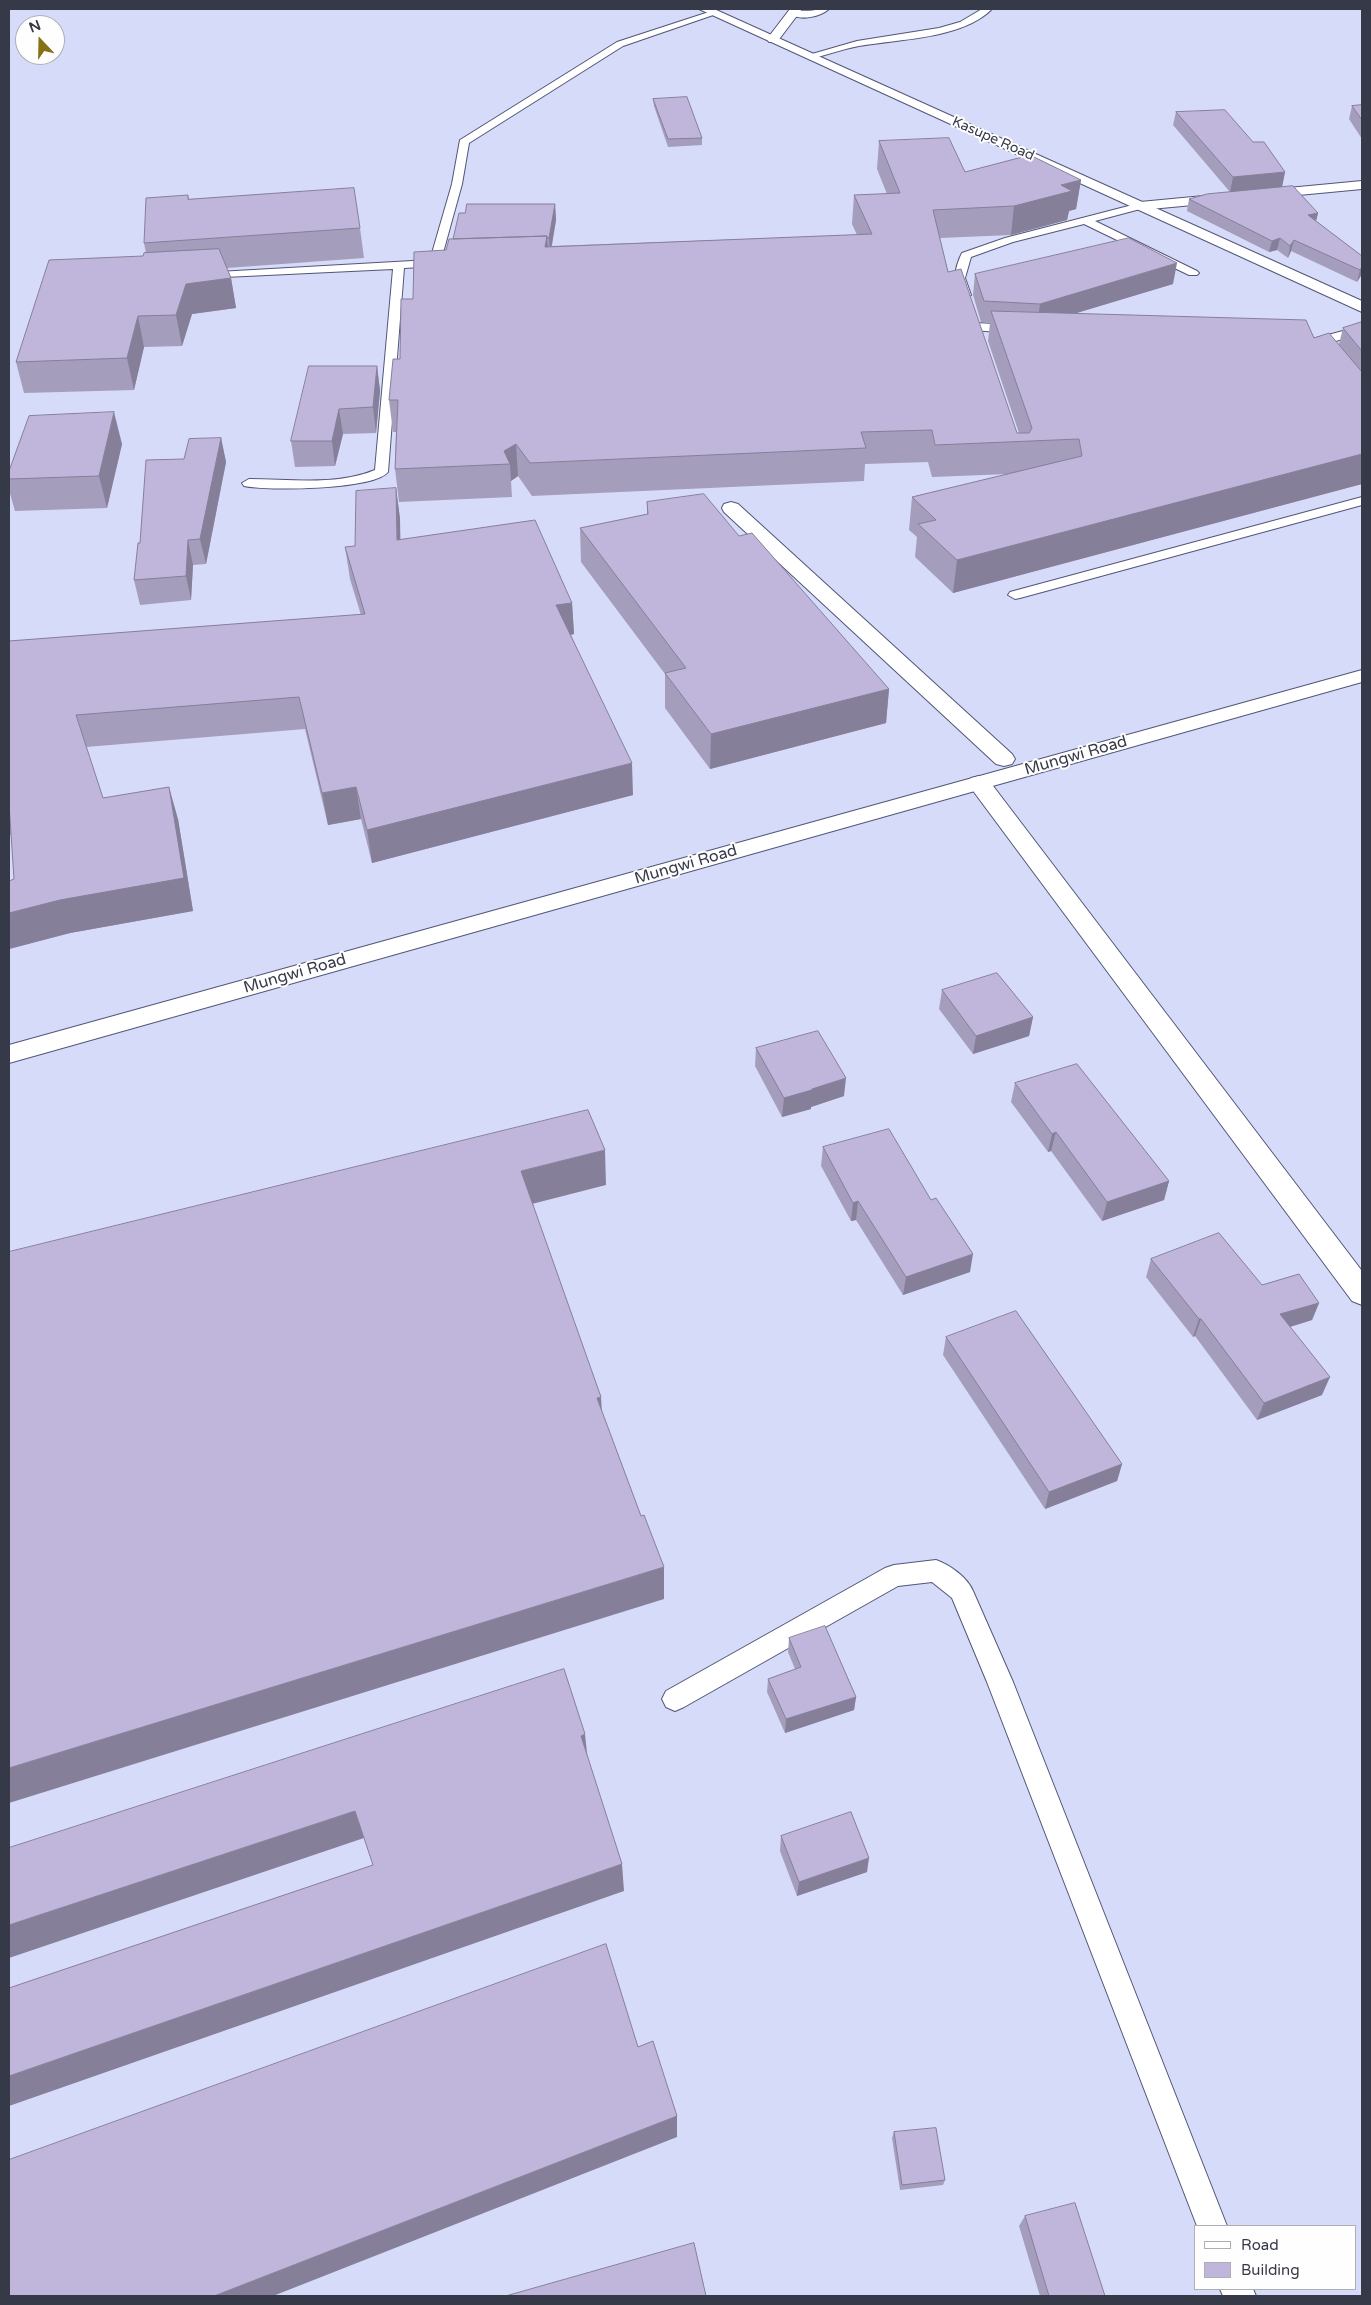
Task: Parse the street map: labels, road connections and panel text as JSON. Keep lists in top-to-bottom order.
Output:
{
  "streets": {
    "street": ["Kasupe Road", "Mungwi Road"]
  },
  "legend": ["Road", "Building"],
  "north": "top"
}
